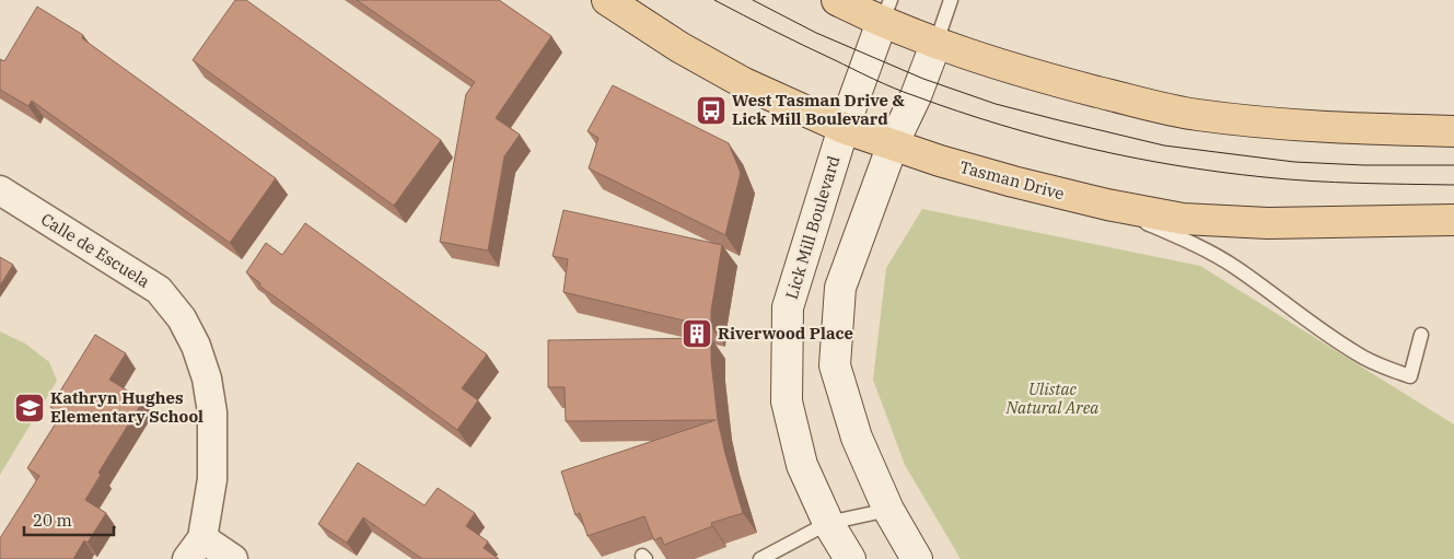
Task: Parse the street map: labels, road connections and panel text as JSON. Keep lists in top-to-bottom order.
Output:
{
  "streets": {
    "main road": ["Tasman Drive", "Lick Mill Boulevard"],
    "street": ["Calle de Escuela"]
  },
  "crossings": [
    ["Tasman Drive", "Lick Mill Boulevard"]
  ],
  "parks": ["Ulistac Natural Area"],
  "places": {
    "bus stop": ["West Tasman Drive & Lick Mill Boulevard"],
    "building": ["Riverwood Place"],
    "school or university": ["Kathryn Hughes Elementary School"]
  },
  "scale_bar": "20 m"
}
